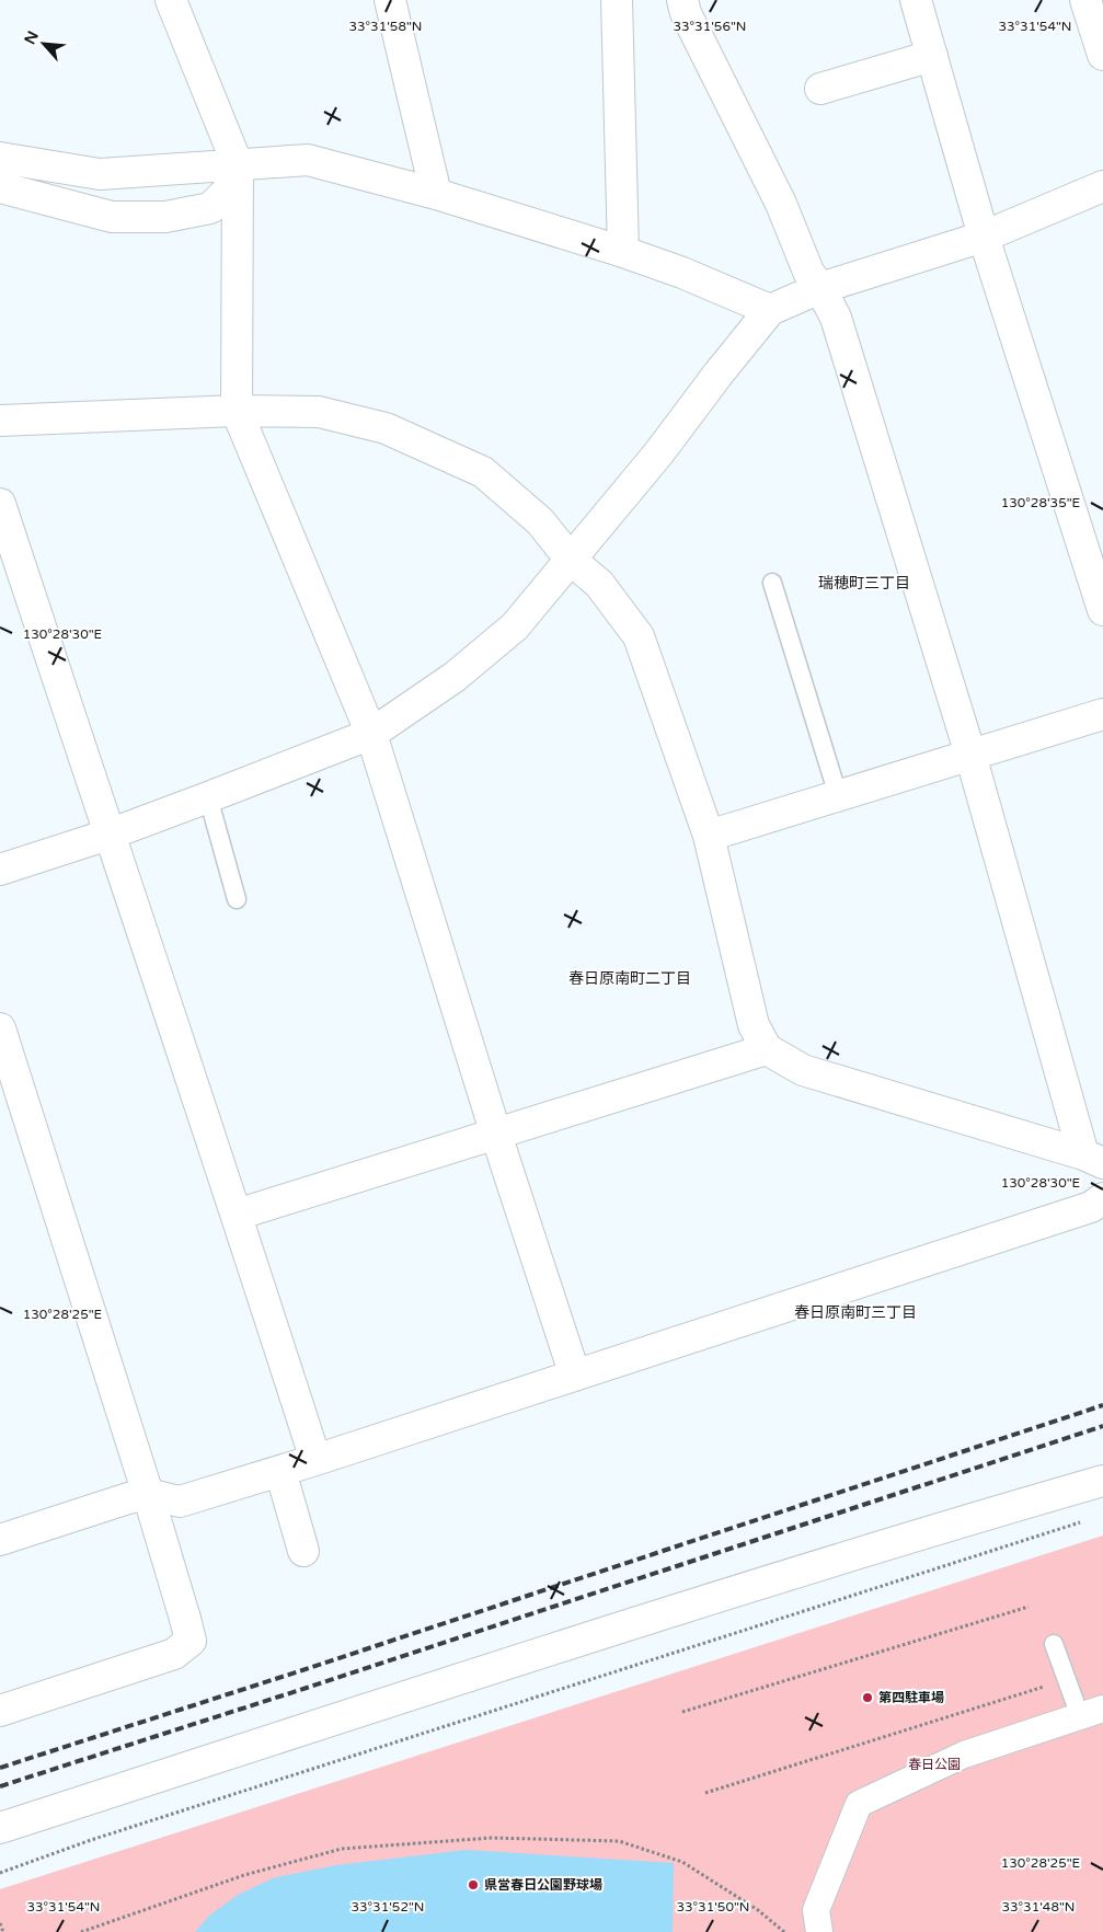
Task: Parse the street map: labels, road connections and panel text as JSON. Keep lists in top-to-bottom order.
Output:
{
  "districts": ["瑞穂町三丁目", "春日原南町二丁目", "春日原南町三丁目"],
  "parks": ["春日公園"],
  "places": ["第四駐車場", "県営春日公園野球場"],
  "north": "top left",
  "coordinates": [
    "33°31'58\"N",
    "33°31'56\"N",
    "33°31'54\"N",
    "130°28'35\"E",
    "130°28'30\"E",
    "130°28'25\"E",
    "33°31'52\"N",
    "33°31'50\"N",
    "33°31'48\"N"
  ]
}
